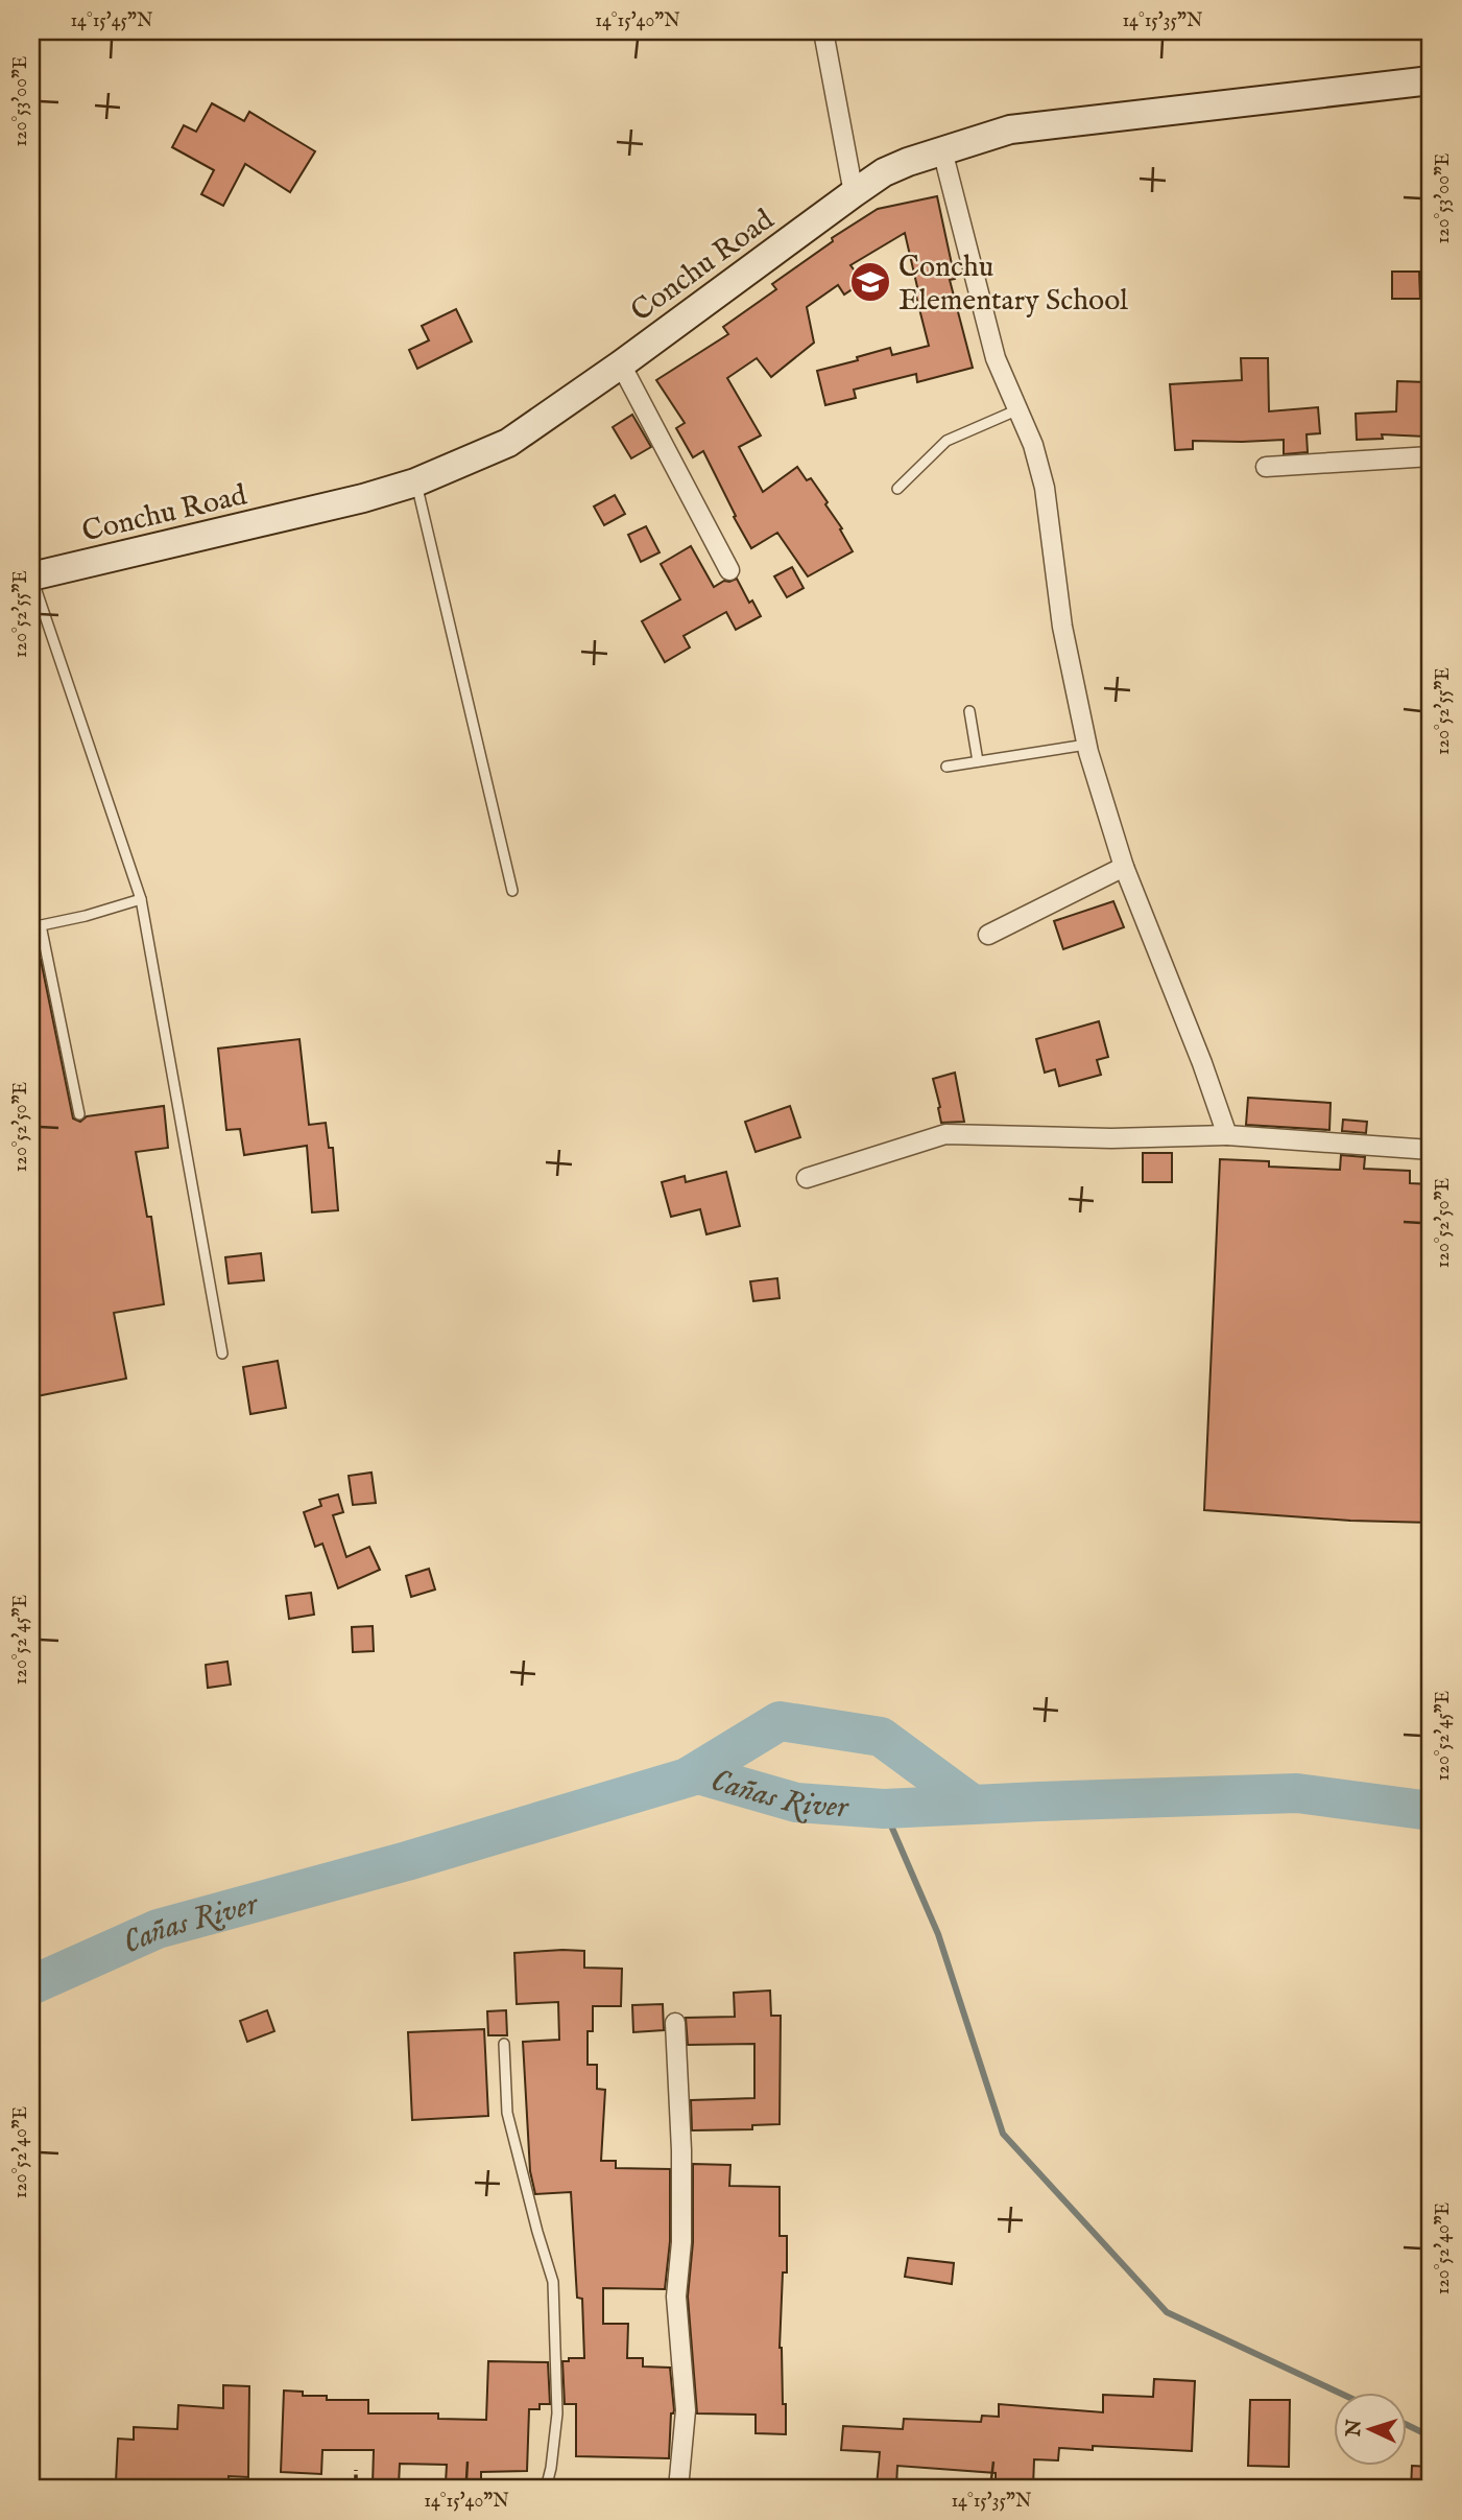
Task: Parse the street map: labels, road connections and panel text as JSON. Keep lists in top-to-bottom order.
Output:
{
  "streets": {
    "main road": ["Conchu Road"]
  },
  "water": ["Cañas River"],
  "places": {
    "school or university": ["Conchu Elementary School"]
  },
  "north": "left",
  "coordinates": [
    "14°15'45\"N",
    "14°15'40\"N",
    "14°15'35\"N",
    "120°53'00\"E",
    "120°52'55\"E",
    "120°52'50\"E",
    "120°52'45\"E",
    "120°52'40\"E"
  ]
}
